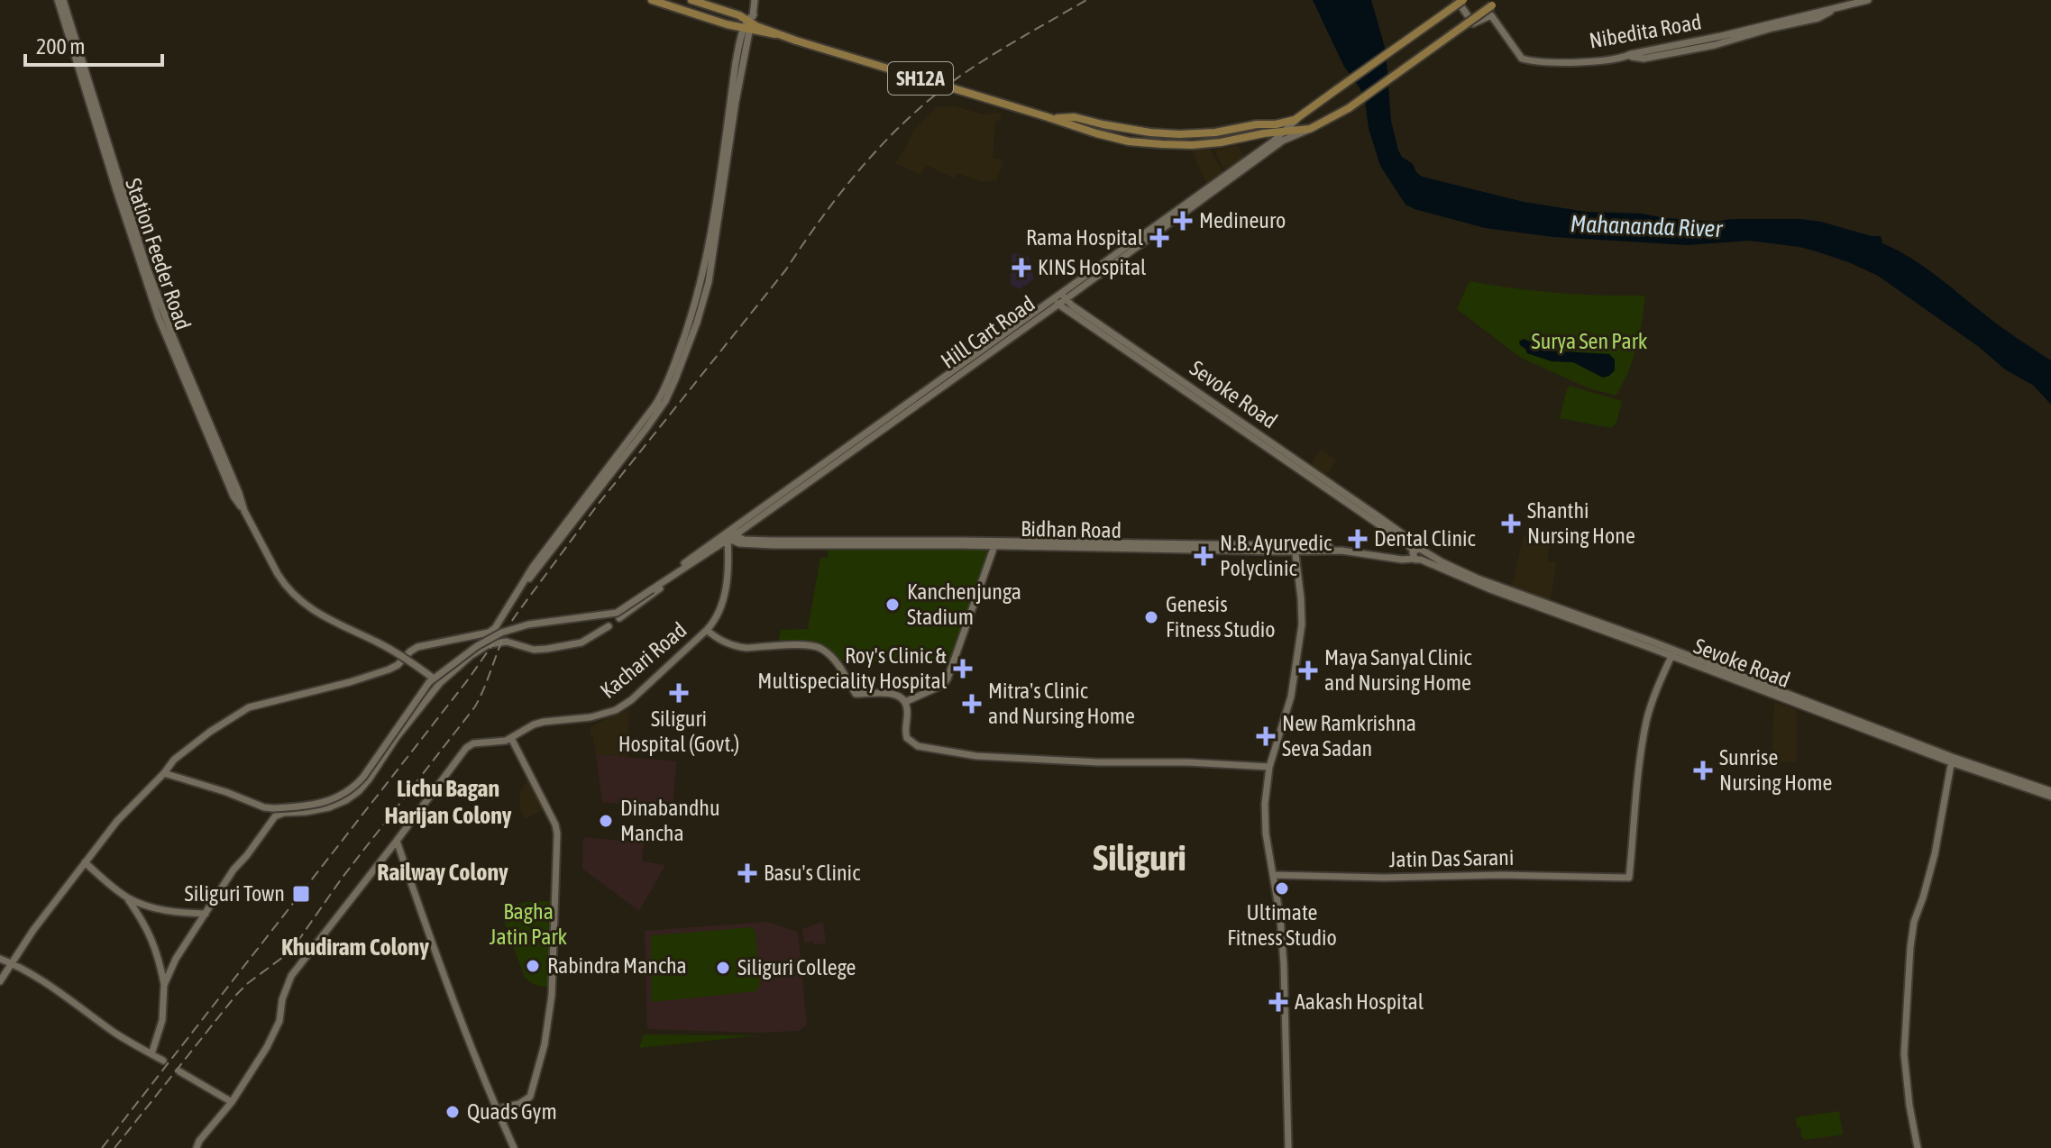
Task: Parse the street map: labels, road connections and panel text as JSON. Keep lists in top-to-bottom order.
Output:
{
  "streets": {
    "main road": ["SH12A", "Hill Cart Road"],
    "street": [
      "Nibedita Road",
      "Station Feeder Road",
      "Sevoke Road",
      "Bidhan Road",
      "Kachari Road",
      "Jatin Das Sarani"
    ]
  },
  "crossings": [
    ["SH12A", "Hill Cart Road"],
    ["Hill Cart Road", "Sevoke Road"],
    ["Hill Cart Road", "Bidhan Road"],
    ["Hill Cart Road", "Kachari Road"],
    ["Sevoke Road", "Bidhan Road"],
    ["Sevoke Road", "Jatin Das Sarani"],
    ["Bidhan Road", "Kachari Road"]
  ],
  "districts": [
    "Lichu Bagan Harijan Colony",
    "Siliguri",
    "Railway Colony",
    "Khudiram Colony"
  ],
  "water": ["Mahananda River"],
  "parks": ["Surya Sen Park", "Bagha Jatin Park"],
  "places": {
    "health": [
      "Medineuro",
      "Rama Hospital",
      "KINS Hospital",
      "Shanthi Nursing Hone",
      "Dental Clinic",
      "N.B. Ayurvedic Polyclinic",
      "Roy's Clinic & Multispeciality Hospital",
      "Maya Sanyal Clinic and Nursing Home",
      "Siliguri Hospital (Govt.)",
      "Mitra's Clinic and Nursing Home",
      "New Ramkrishna Seva Sadan",
      "Sunrise Nursing Home",
      "Basu's Clinic",
      "Aakash Hospital"
    ],
    "other": [
      "Kanchenjunga Stadium",
      "Genesis Fitness Studio",
      "Dinabandhu Mancha",
      "Ultimate Fitness Studio",
      "Rabindra Mancha",
      "Siliguri College",
      "Quads Gym"
    ],
    "transit": ["Siliguri Town"]
  },
  "scale_bar": "200 m"
}
